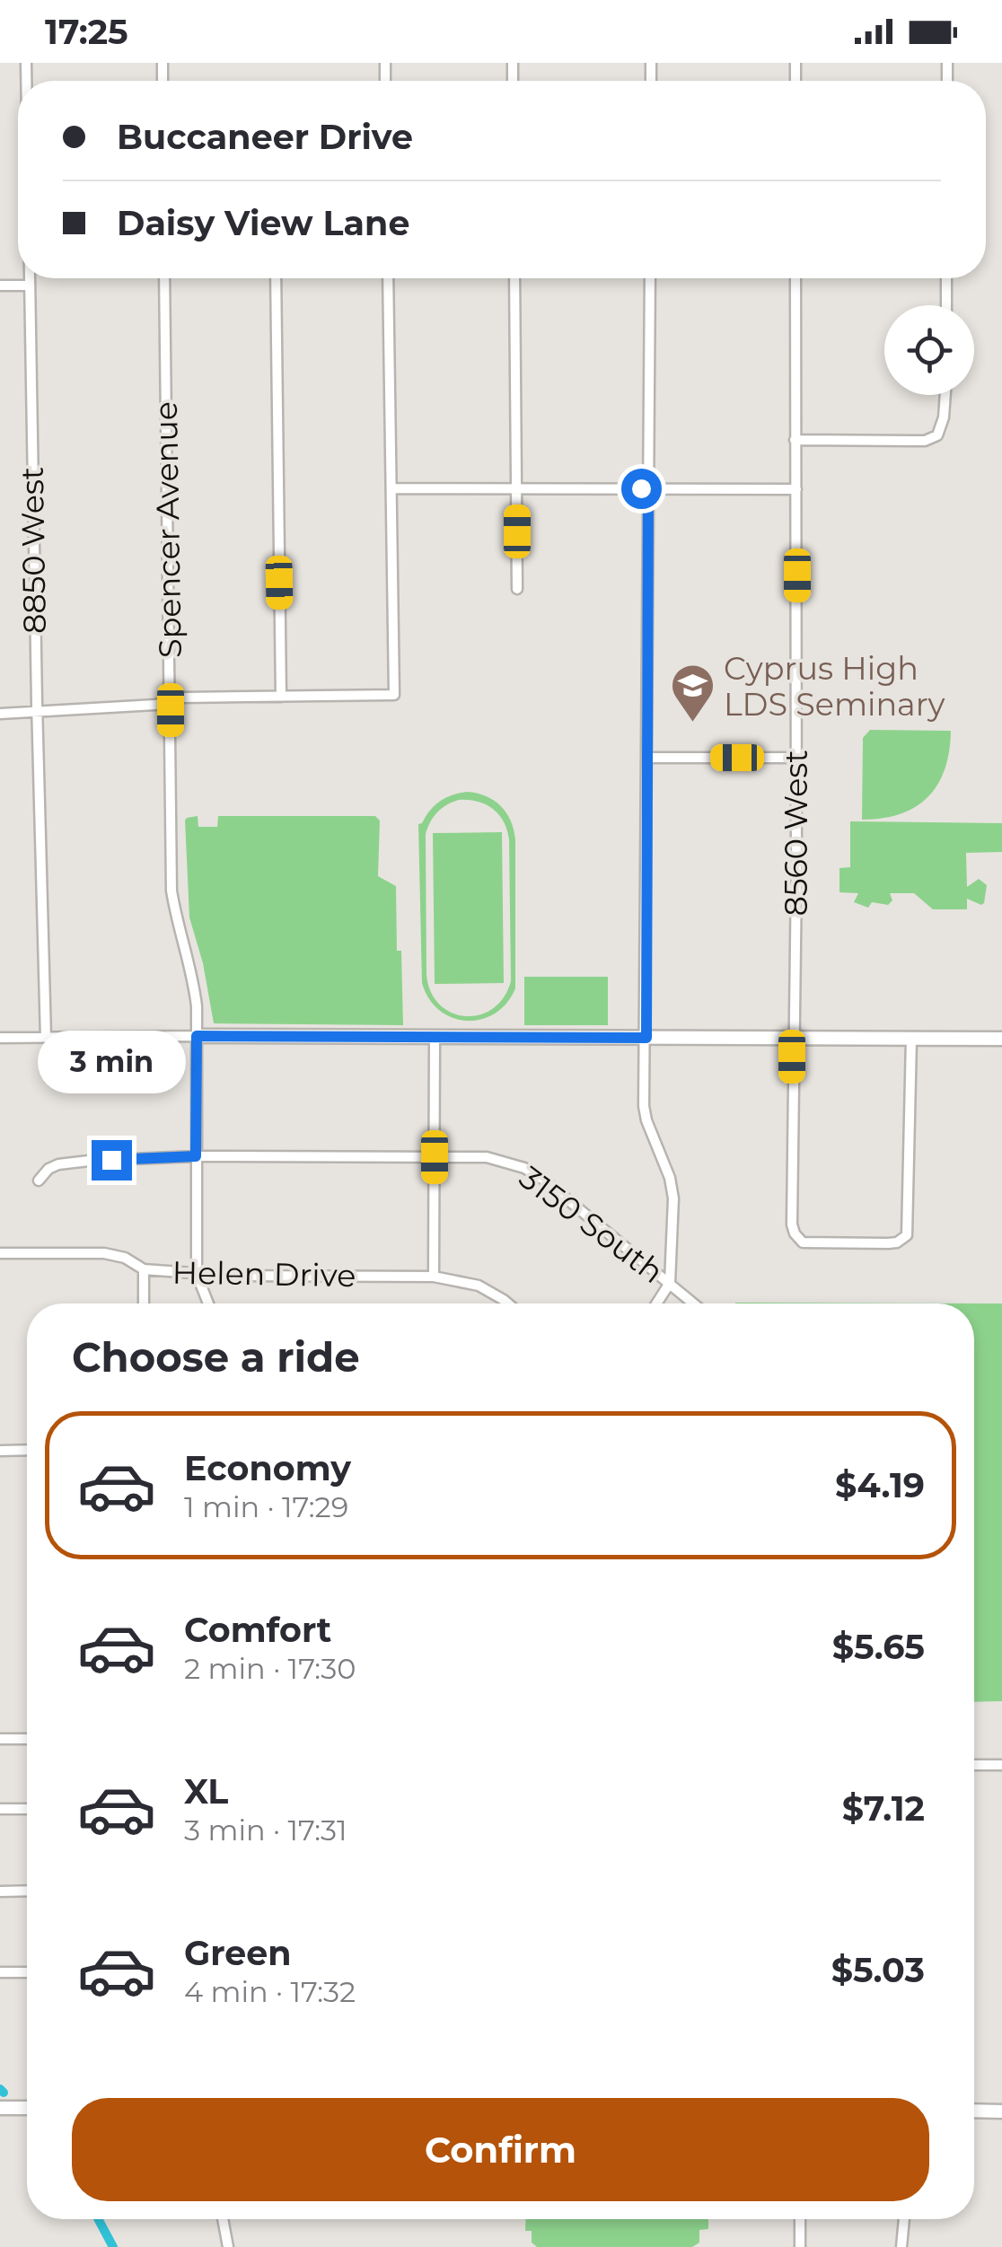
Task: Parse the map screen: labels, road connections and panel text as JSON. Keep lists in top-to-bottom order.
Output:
{
  "streets": {
    "street": [
      "Spencer Avenue",
      "8850 West",
      "8560 West",
      "3150 South",
      "Helen Drive"
    ]
  },
  "crossings": [
    ["Spencer Avenue", "3150 South"],
    ["Spencer Avenue", "Helen Drive"]
  ],
  "places": {
    "school or university": ["Cyprus High LDS Seminary"]
  },
  "page": {
    "status": "17:25",
    "banner": ["Buccaneer Drive", "Daisy View Lane"],
    "bubble": "3 min",
    "heading": "Choose a ride",
    "list": [
      {
        "name": "Economy",
        "note": "1 min · 17:29",
        "value": "$4.19"
      },
      {
        "name": "Comfort",
        "note": "2 min · 17:30",
        "value": "$5.65"
      },
      {
        "name": "XL",
        "note": "3 min · 17:31",
        "value": "$7.12"
      },
      {
        "name": "Green",
        "note": "4 min · 17:32",
        "value": "$5.03"
      }
    ],
    "buttons": "Confirm"
  }
}
